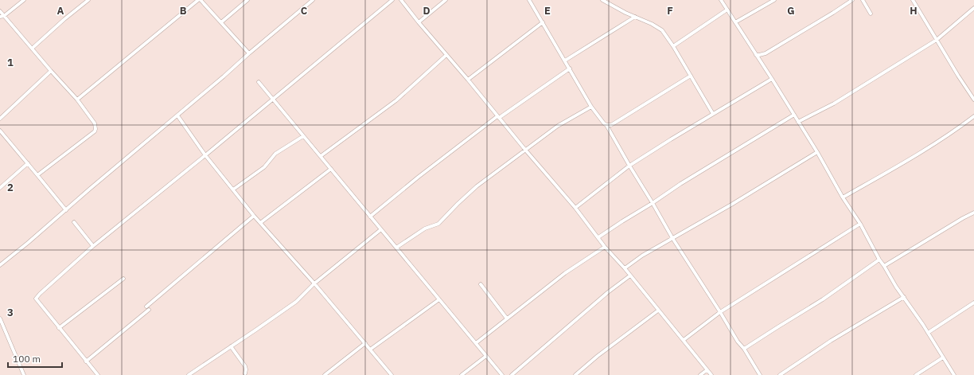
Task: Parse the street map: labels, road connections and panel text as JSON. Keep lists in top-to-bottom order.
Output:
{
  "scale_bar": "100 m",
  "grid": {
    "columns": [
      "A",
      "B",
      "C",
      "D",
      "E",
      "F",
      "G",
      "H"
    ],
    "rows": ["1", "2", "3"]
  }
}
